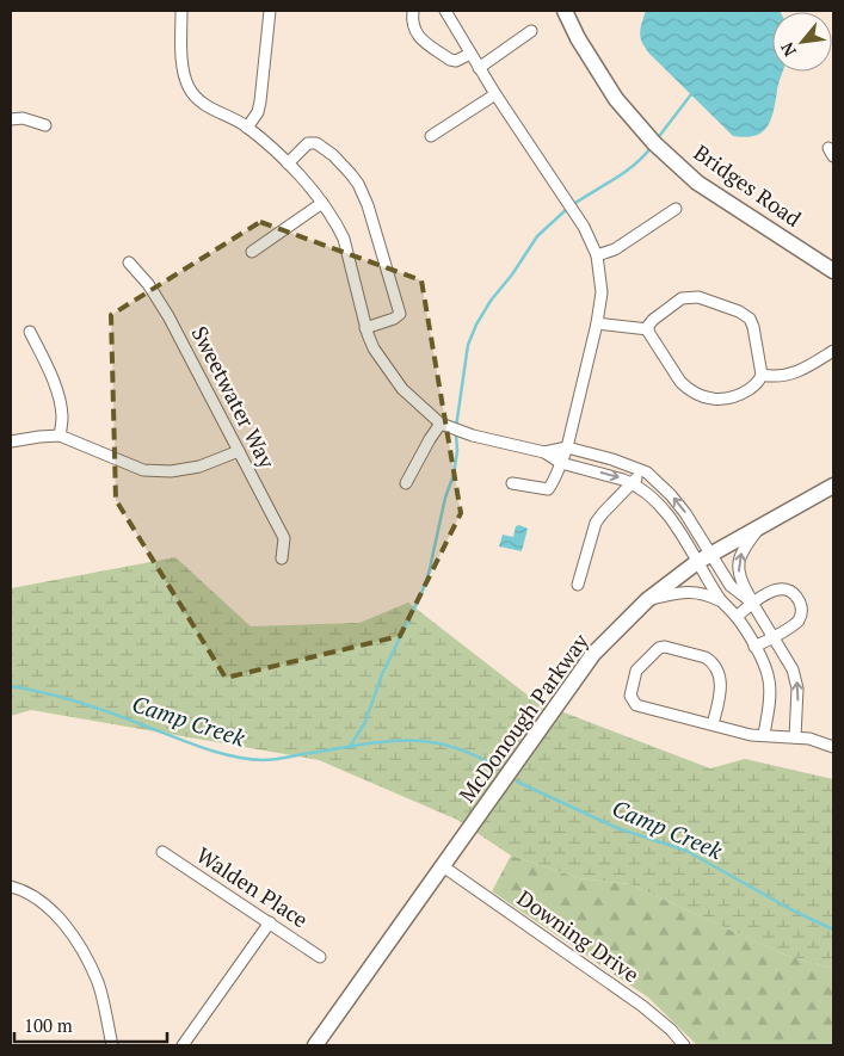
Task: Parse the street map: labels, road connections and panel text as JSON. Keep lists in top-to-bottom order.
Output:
{
  "streets": {
    "street": [
      "Bridges Road",
      "Sweetwater Way",
      "McDonough Parkway",
      "Walden Place",
      "Downing Drive"
    ]
  },
  "crossings": [
    ["McDonough Parkway", "Downing Drive"]
  ],
  "water": ["Camp Creek"],
  "scale_bar": "100 m",
  "north": "bottom left"
}
